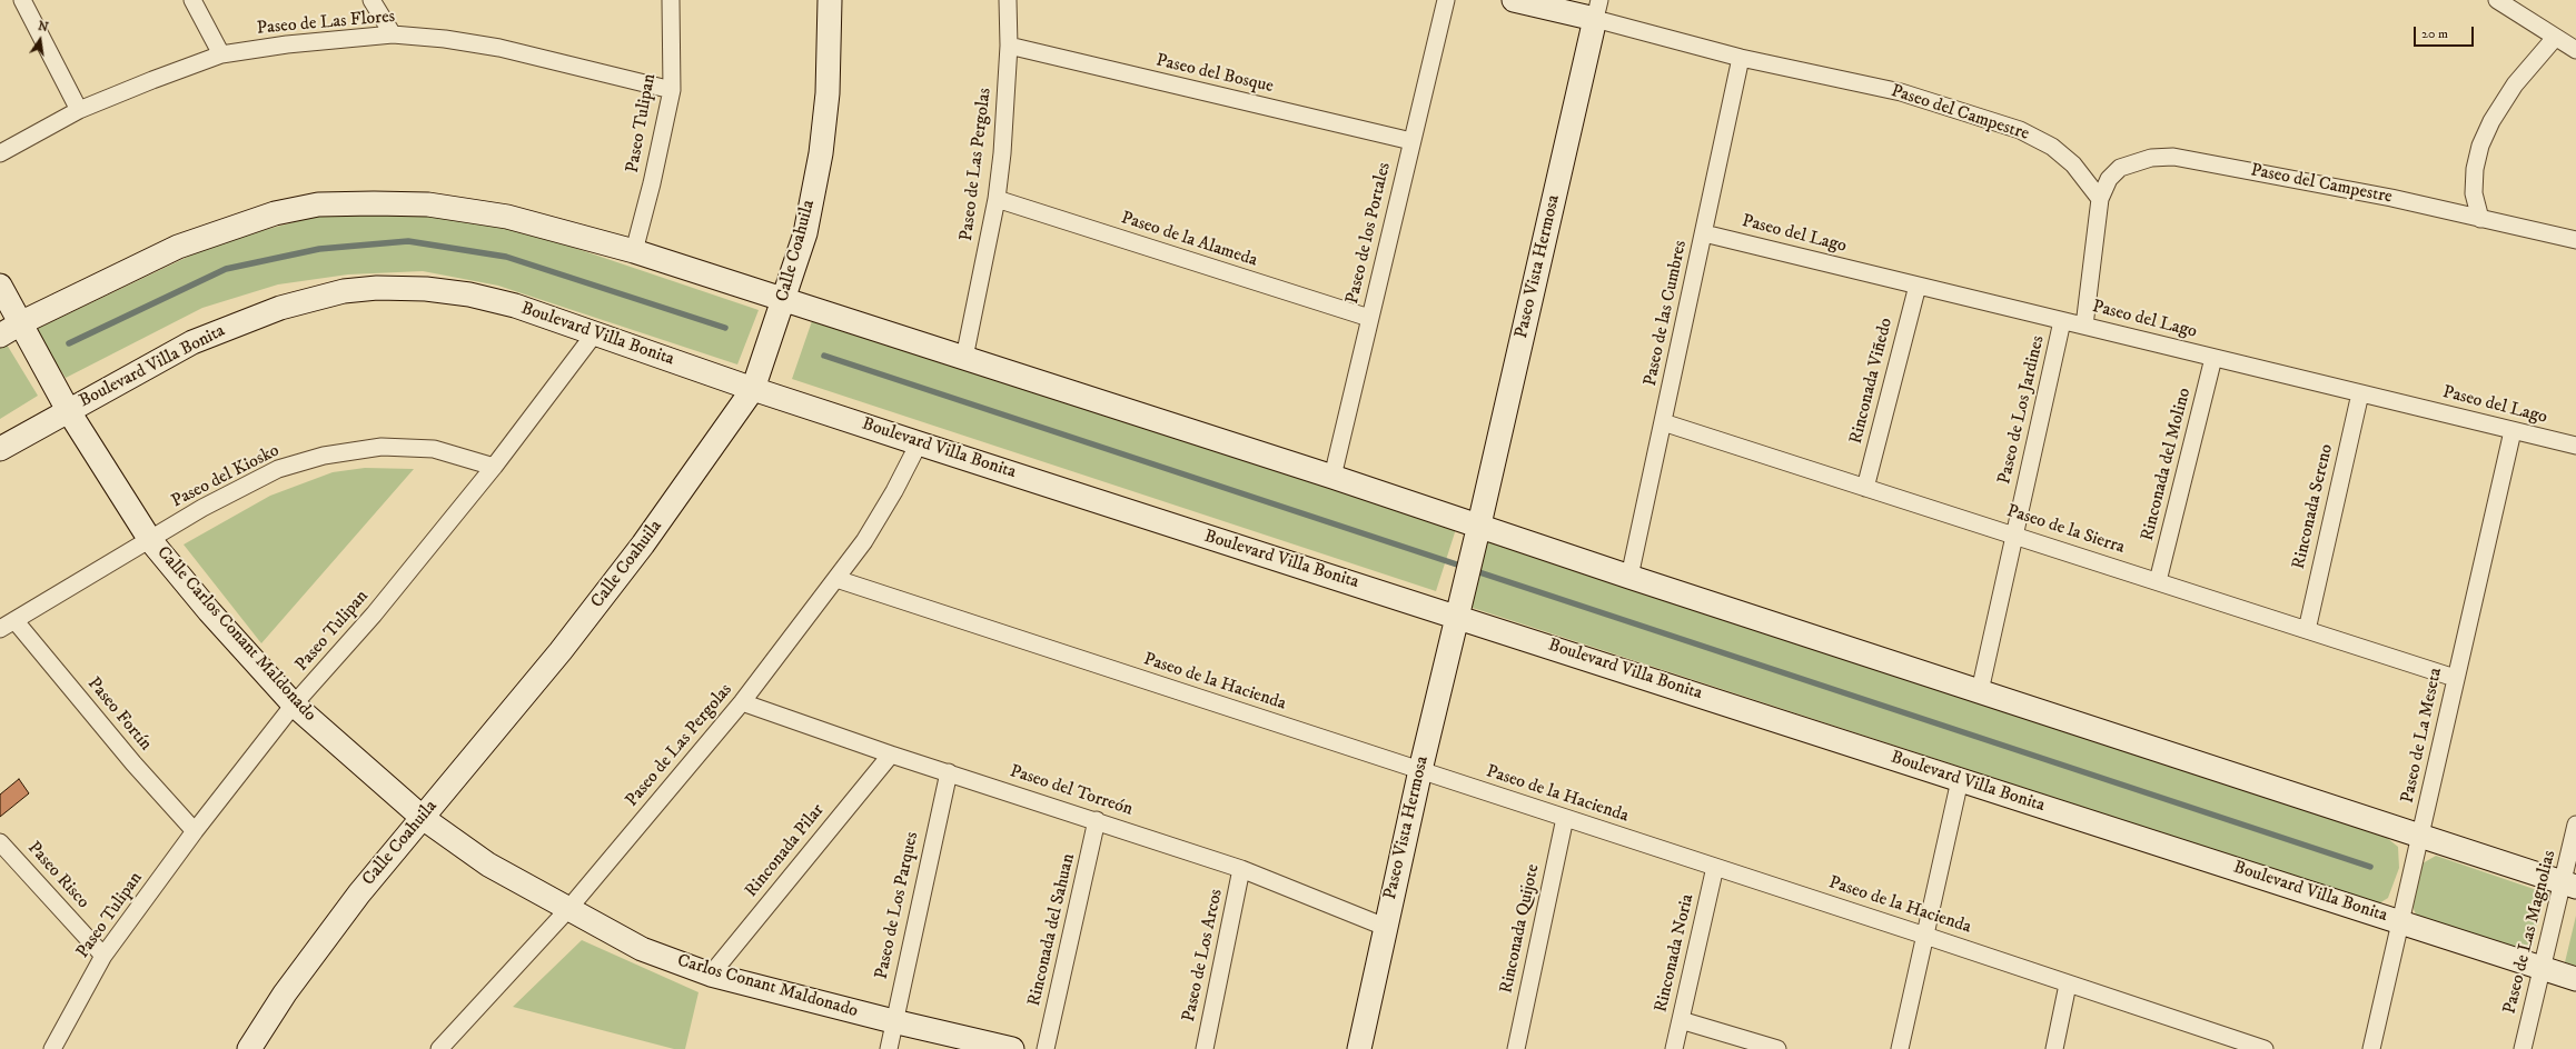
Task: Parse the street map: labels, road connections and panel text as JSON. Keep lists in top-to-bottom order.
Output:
{
  "streets": {
    "street": [
      "Paseo de Las Flores",
      "Paseo del Bosque",
      "Paseo del Campestre",
      "Paseo Tulipan",
      "Paseo de Las Pergolas",
      "Paseo de los Portales",
      "Paseo del Lago",
      "Paseo de la Alameda",
      "Calle Coahuila",
      "Paseo Vista Hermosa",
      "Paseo de las Cumbres",
      "Boulevard Villa Bonita",
      "Rinconada Viñedo",
      "Paseo de Los Jardines",
      "Rinconada del Molino",
      "Paseo del Kiosko",
      "Rinconada Sereno",
      "Paseo de la Sierra",
      "Calle Carlos Conant Maldonado",
      "Paseo de la Hacienda",
      "Paseo Fortín",
      "Paseo de La Meseta",
      "Paseo del Torreón",
      "Rinconada Pilar",
      "Paseo Risco",
      "Paseo de Los Parques",
      "Rinconada Quijote",
      "Rinconada del Sahuan",
      "Paseo de Las Magnolias",
      "Rinconada Noria",
      "Paseo de Los Arcos",
      "Carlos Conant Maldonado"
    ]
  },
  "crossings": [
    ["Paseo de Las Flores", "Paseo Tulipan"],
    ["Paseo del Bosque", "Paseo de Las Pergolas"],
    ["Paseo del Bosque", "Paseo de los Portales"],
    ["Paseo del Campestre", "Paseo Vista Hermosa"],
    ["Paseo del Campestre", "Paseo de las Cumbres"],
    ["Paseo Tulipan", "Boulevard Villa Bonita"],
    ["Paseo Tulipan", "Paseo del Kiosko"],
    ["Paseo Tulipan", "Calle Carlos Conant Maldonado"],
    ["Paseo Tulipan", "Paseo Fortín"],
    ["Paseo Tulipan", "Paseo Risco"],
    ["Paseo de Las Pergolas", "Paseo de la Alameda"],
    ["Paseo de Las Pergolas", "Boulevard Villa Bonita"],
    ["Paseo de Las Pergolas", "Paseo de la Hacienda"],
    ["Paseo de Las Pergolas", "Paseo del Torreón"],
    ["Paseo de Las Pergolas", "Carlos Conant Maldonado"],
    ["Paseo de los Portales", "Paseo de la Alameda"],
    ["Paseo del Lago", "Paseo de las Cumbres"],
    ["Paseo del Lago", "Rinconada Viñedo"],
    ["Paseo del Lago", "Paseo de Los Jardines"],
    ["Paseo del Lago", "Rinconada del Molino"],
    ["Paseo del Lago", "Rinconada Sereno"],
    ["Paseo del Lago", "Paseo de La Meseta"],
    ["Calle Coahuila", "Boulevard Villa Bonita"],
    ["Calle Coahuila", "Calle Carlos Conant Maldonado"],
    ["Calle Coahuila", "Carlos Conant Maldonado"],
    ["Paseo Vista Hermosa", "Boulevard Villa Bonita"],
    ["Paseo Vista Hermosa", "Paseo de la Hacienda"],
    ["Paseo Vista Hermosa", "Paseo del Torreón"],
    ["Paseo de las Cumbres", "Paseo de la Sierra"],
    ["Boulevard Villa Bonita", "Calle Carlos Conant Maldonado"],
    ["Boulevard Villa Bonita", "Paseo de La Meseta"],
    ["Boulevard Villa Bonita", "Paseo de Las Magnolias"],
    ["Rinconada Viñedo", "Paseo de la Sierra"],
    ["Paseo de Los Jardines", "Paseo de la Sierra"],
    ["Rinconada del Molino", "Paseo de la Sierra"],
    ["Paseo del Kiosko", "Calle Carlos Conant Maldonado"],
    ["Paseo del Kiosko", "Paseo Fortín"],
    ["Rinconada Sereno", "Paseo de la Sierra"],
    ["Paseo de la Sierra", "Paseo de La Meseta"],
    ["Calle Carlos Conant Maldonado", "Carlos Conant Maldonado"],
    ["Paseo de la Hacienda", "Rinconada Quijote"],
    ["Paseo de la Hacienda", "Rinconada Noria"],
    ["Paseo del Torreón", "Rinconada Pilar"],
    ["Paseo del Torreón", "Paseo de Los Parques"],
    ["Paseo del Torreón", "Rinconada del Sahuan"],
    ["Paseo del Torreón", "Paseo de Los Arcos"],
    ["Rinconada Pilar", "Carlos Conant Maldonado"],
    ["Paseo de Los Parques", "Carlos Conant Maldonado"]
  ],
  "scale_bar": "20 m",
  "north": "top"
}
